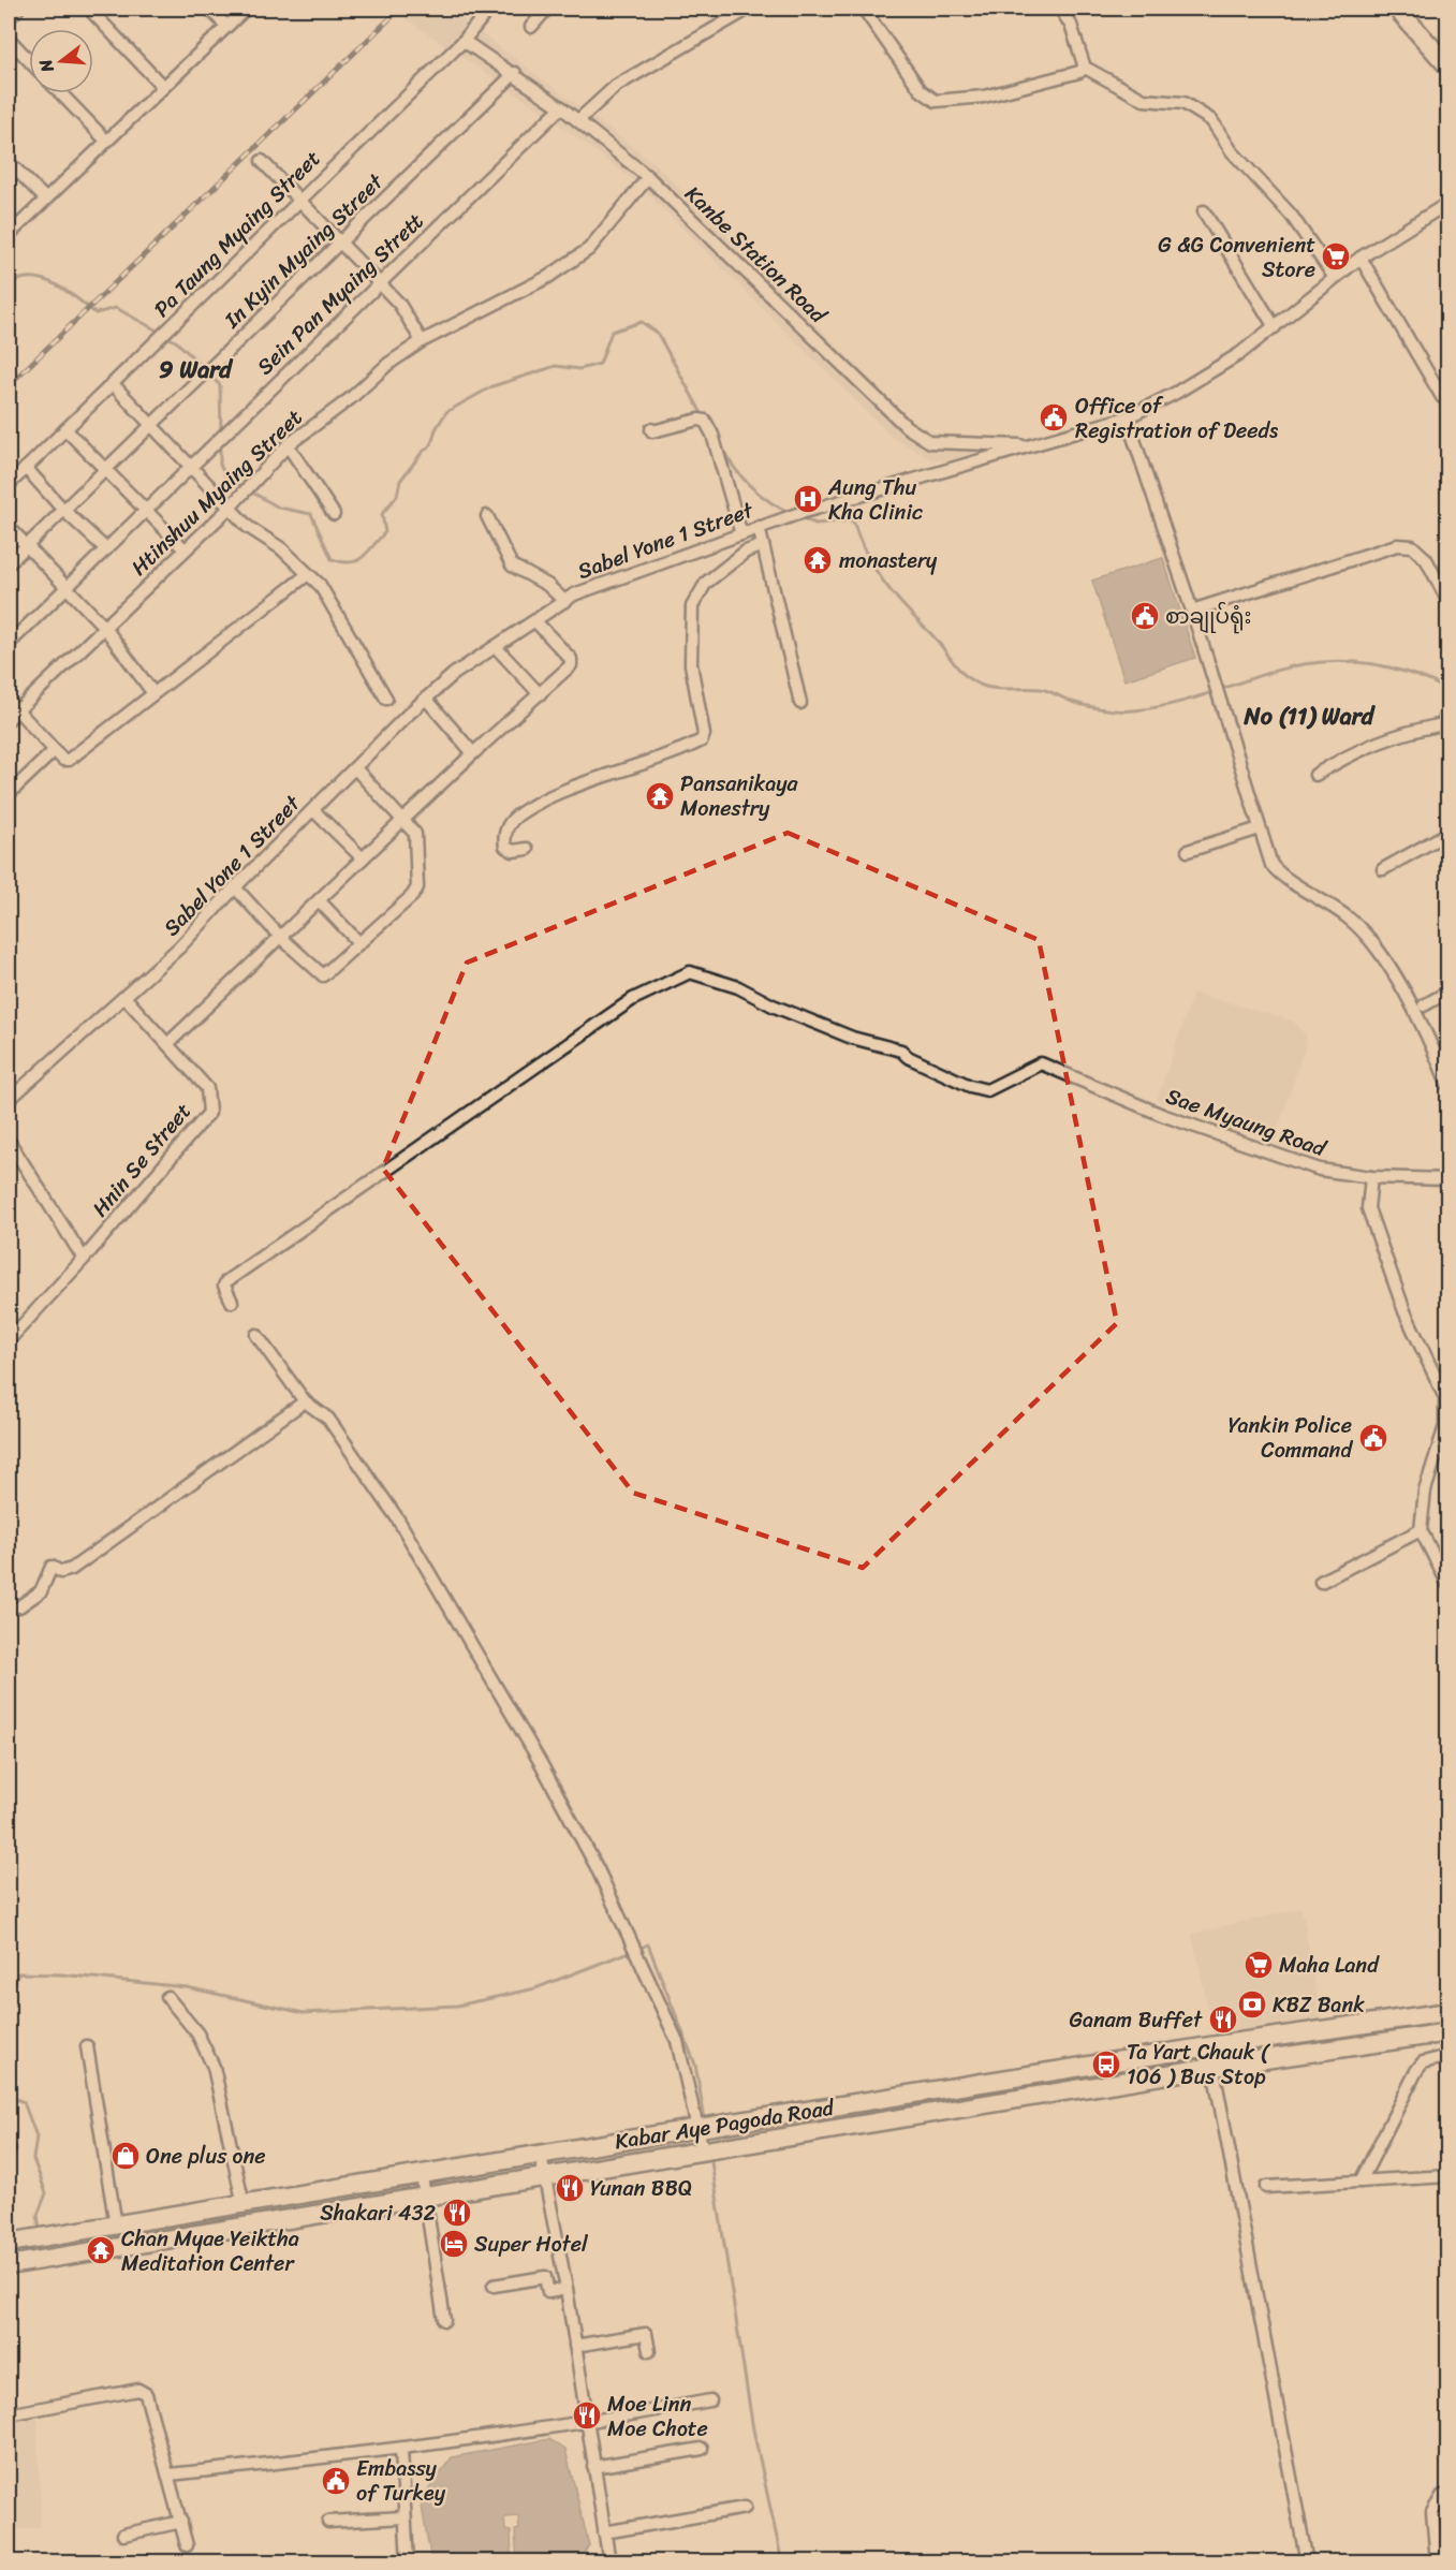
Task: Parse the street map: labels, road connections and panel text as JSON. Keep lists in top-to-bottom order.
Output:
{
  "streets": {
    "main road": ["Kabar Aye Pagoda Road"],
    "street": [
      "Pa Taung Myaing Street",
      "In Kyin Myaing Street",
      "Kanbe Station Road",
      "Sein Pan Myaing Strett",
      "Htinshuu Myaing Street",
      "Sabel Yone 1 Street",
      "Sae Myaung Road",
      "Hnin Se Street"
    ]
  },
  "crossings": [
    ["Pa Taung Myaing Street", "Kanbe Station Road"],
    ["In Kyin Myaing Street", "Kanbe Station Road"],
    ["Kanbe Station Road", "Sein Pan Myaing Strett"],
    ["Kanbe Station Road", "Htinshuu Myaing Street"],
    ["Kanbe Station Road", "Sabel Yone 1 Street"],
    ["Sabel Yone 1 Street", "Hnin Se Street"]
  ],
  "districts": ["9 Ward", "No (11) Ward"],
  "places": {
    "supermarket": ["G &G Convenient Store", "Maha Land"],
    "public building": [
      "Office of Registration of Deeds",
      "စာချုပ်ရုံး",
      "Yankin Police Command",
      "Embassy of Turkey"
    ],
    "hospital": ["Aung Thu Kha Clinic"],
    "temple": ["monastery", "Pansanikaya Monestry", "Chan Myae Yeiktha Meditation Center"],
    "bank": ["KBZ Bank"],
    "restaurant": [
      "Ganam Buffet",
      "Yunan BBQ",
      "Shakari 432",
      "Moe Linn Moe Chote"
    ],
    "bus stop": ["Ta Yart Chauk ( 106 ) Bus Stop"],
    "shop": ["One plus one"],
    "hotel": ["Super Hotel"]
  },
  "north": "left"
}
